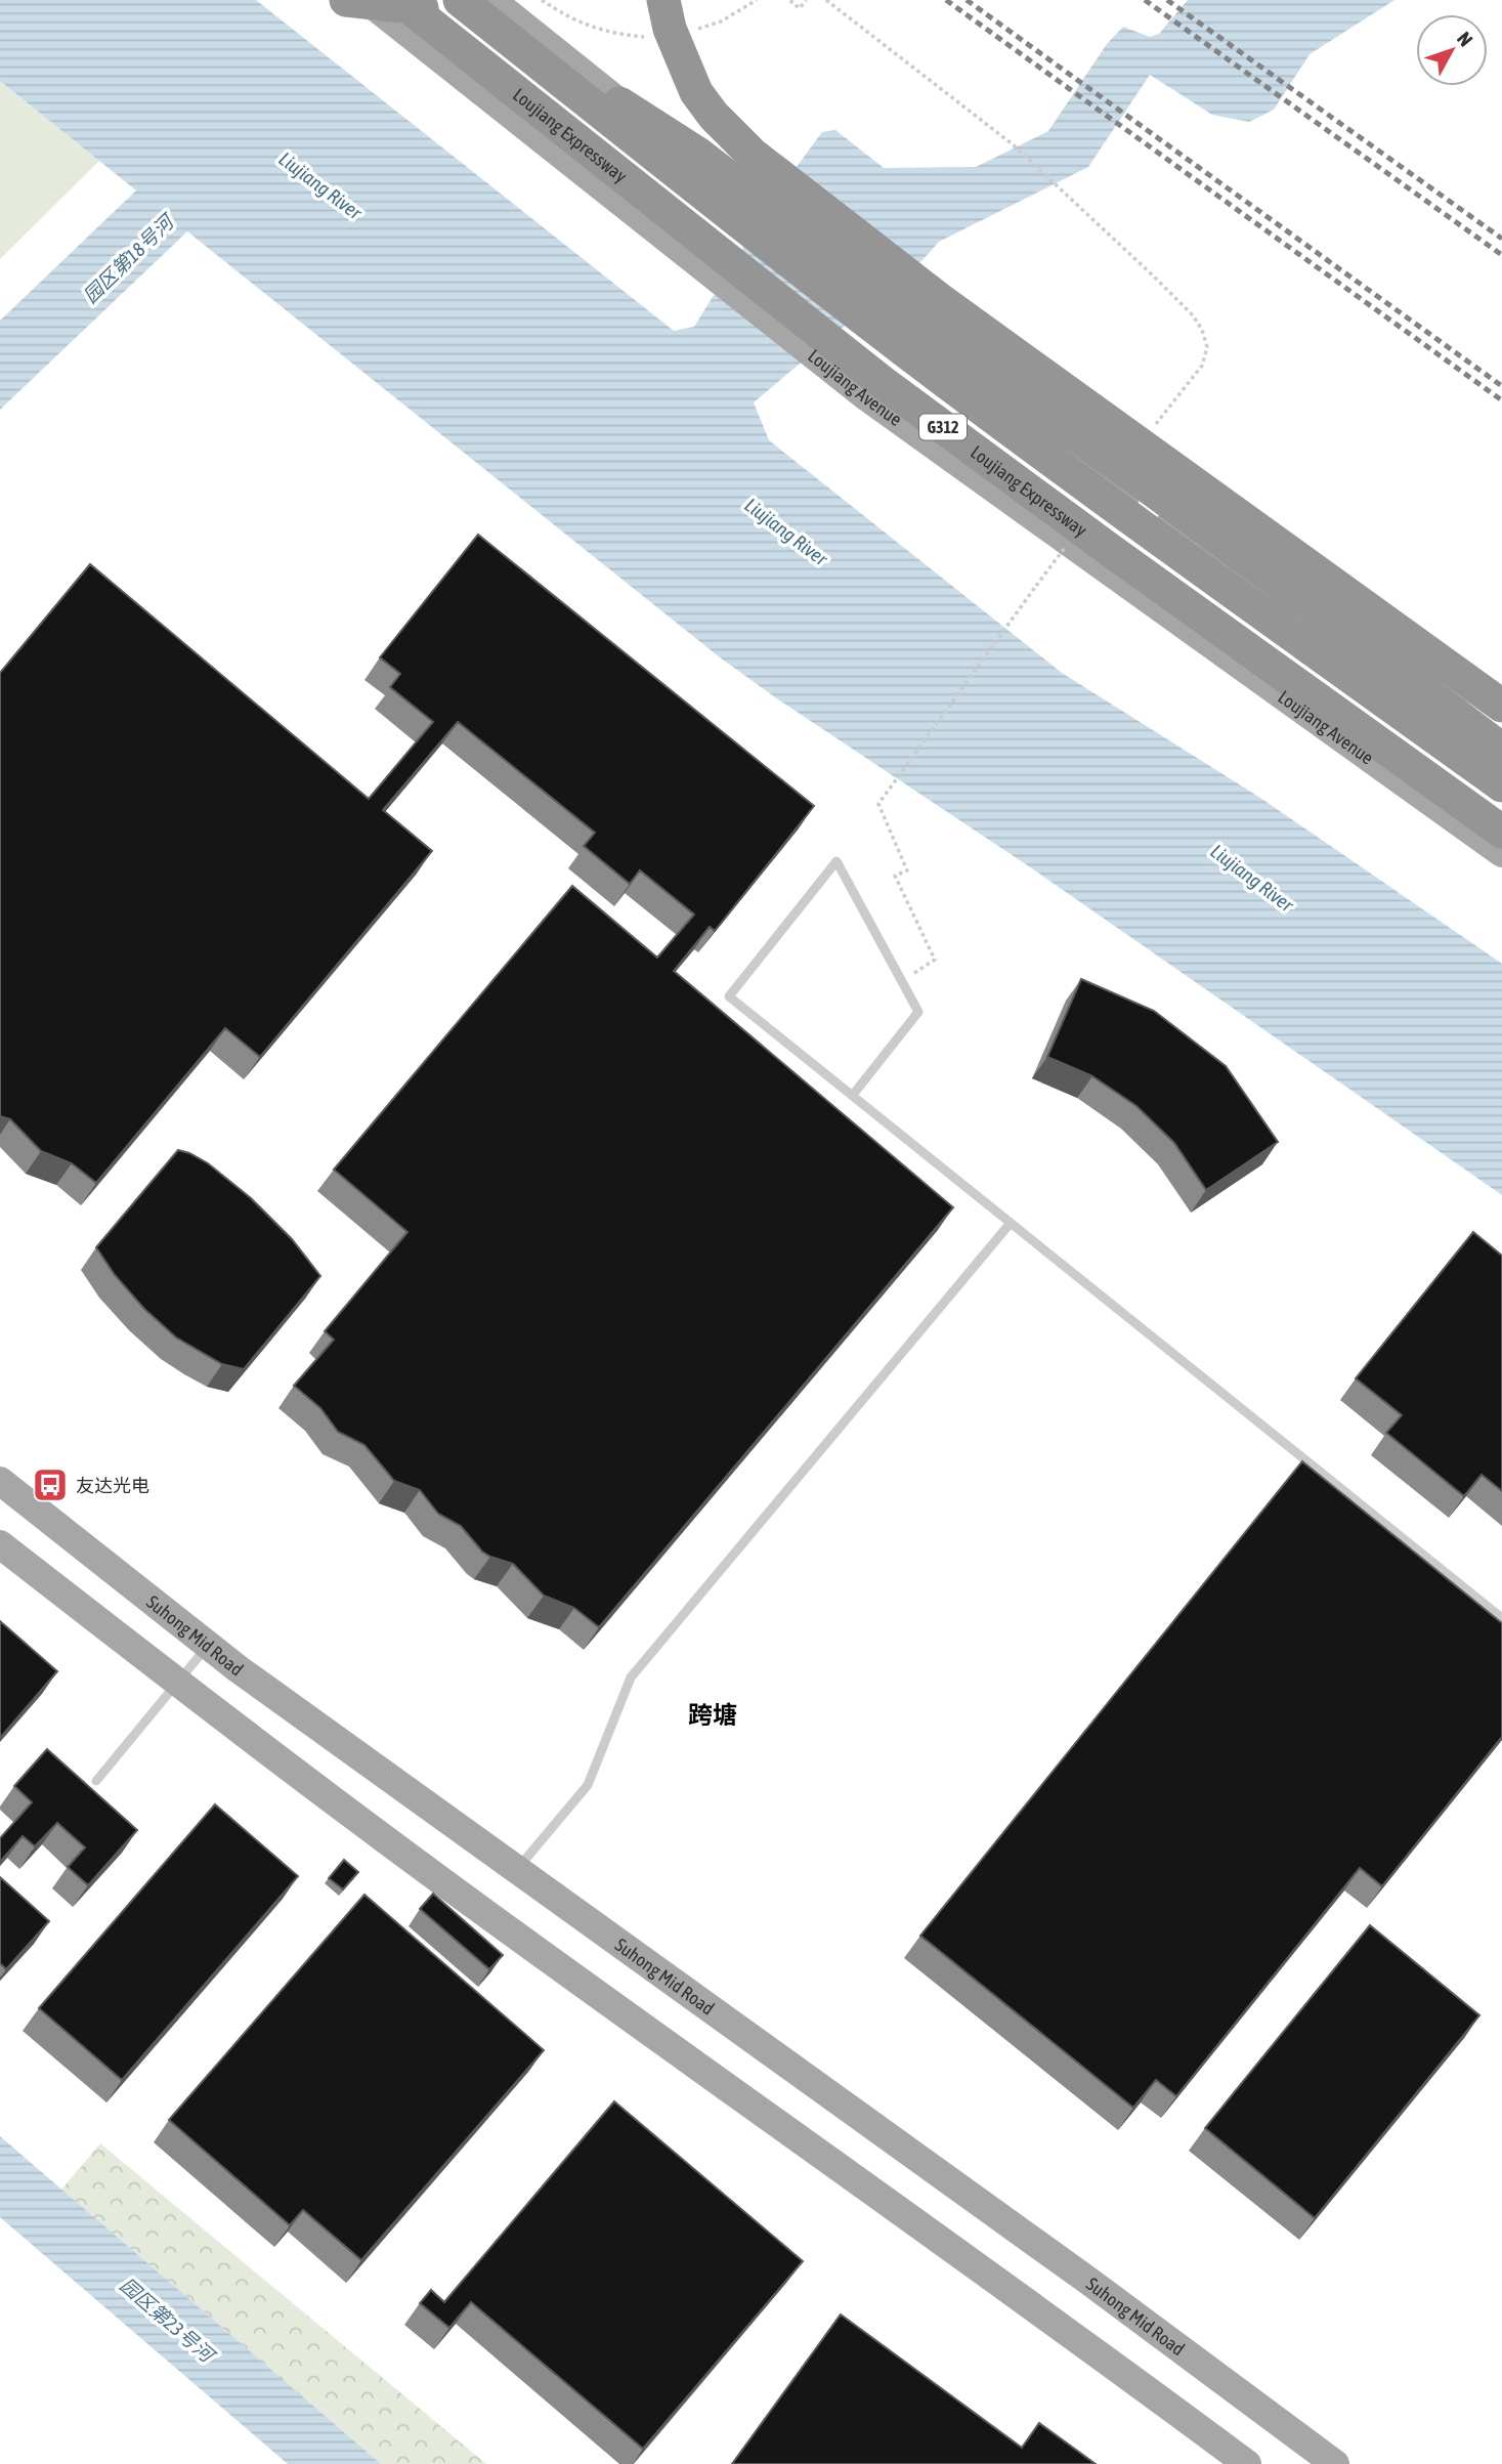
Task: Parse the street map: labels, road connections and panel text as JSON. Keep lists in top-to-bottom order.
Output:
{
  "streets": {
    "highway": ["Loujiang Expressway", "G312"],
    "main road": ["Loujiang Avenue", "Suhong Mid Road"]
  },
  "districts": ["跨塘"],
  "water": ["Liujiang River", "园区第18号河", "园区第23号河"],
  "places": {
    "bus stop": ["友达光电"]
  },
  "north": "top right"
}
